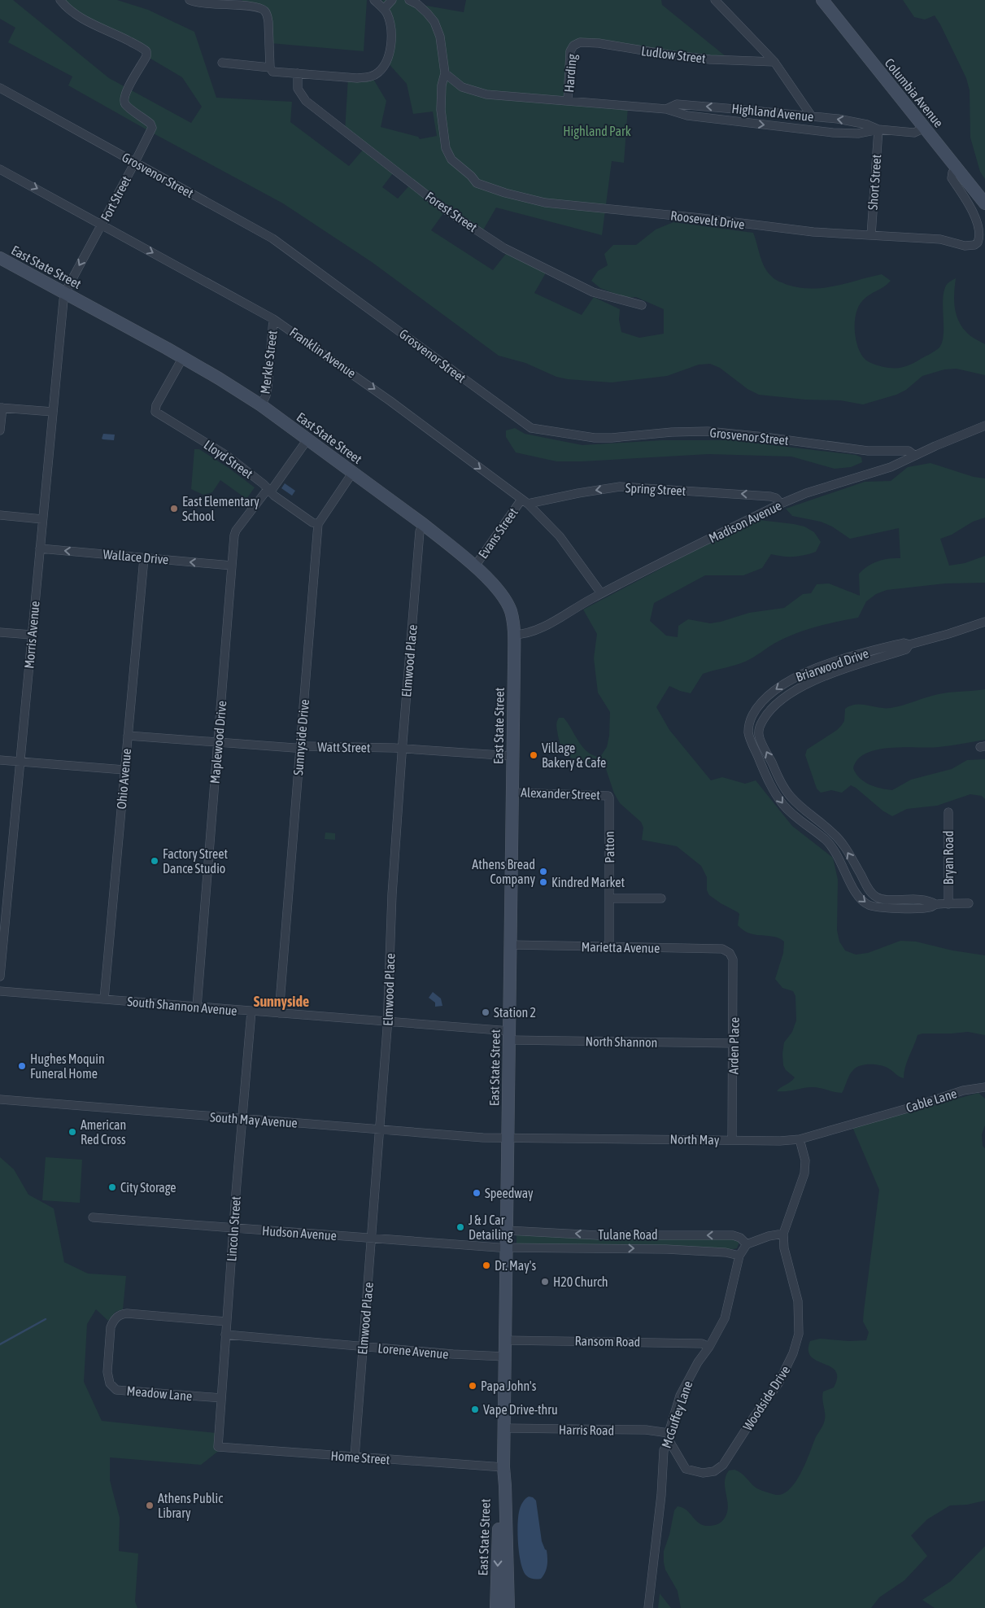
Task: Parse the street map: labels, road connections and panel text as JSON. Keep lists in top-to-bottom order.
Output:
{
  "streets": {
    "main road": ["Columbia Avenue", "East State Street"],
    "street": [
      "Ludlow Street",
      "Harding",
      "Highland Avenue",
      "Grosvenor Street",
      "Short Street",
      "Fort Street",
      "Forest Street",
      "Roosevelt Drive",
      "Franklin Avenue",
      "Merkle Street",
      "Lloyd Street",
      "Spring Street",
      "Madison Avenue",
      "Evans Street",
      "Wallace Drive",
      "Morris Avenue",
      "Elmwood Place",
      "Briarwood Drive",
      "Sunnyside Drive",
      "Maplewood Drive",
      "Watt Street",
      "Ohio Avenue",
      "Alexander Street",
      "Patton",
      "Bryan Road",
      "Marietta Avenue",
      "South Shannon Avenue",
      "North Shannon",
      "Arden Place",
      "Cable Lane",
      "South May Avenue",
      "North May",
      "Lincoln Street",
      "Hudson Avenue",
      "Tulane Road",
      "Ransom Road",
      "Lorene Avenue",
      "Meadow Lane",
      "Woodside Drive",
      "McGuffey Lane",
      "Harris Road",
      "Home Street"
    ]
  },
  "crossings": [
    ["Ludlow Street", "Harding"],
    ["Harding", "Highland Avenue"],
    ["Columbia Avenue", "Highland Avenue"],
    ["Columbia Avenue", "Roosevelt Drive"],
    ["Highland Avenue", "Short Street"],
    ["Highland Avenue", "Roosevelt Drive"],
    ["Grosvenor Street", "Fort Street"],
    ["Grosvenor Street", "Madison Avenue"],
    ["Short Street", "Roosevelt Drive"],
    ["Fort Street", "East State Street"],
    ["Fort Street", "Franklin Avenue"],
    ["Fort Street", "Morris Avenue"],
    ["East State Street", "Merkle Street"],
    ["East State Street", "Lloyd Street"],
    ["East State Street", "Madison Avenue"],
    ["East State Street", "Evans Street"],
    ["East State Street", "Morris Avenue"],
    ["East State Street", "Elmwood Place"],
    ["East State Street", "Sunnyside Drive"],
    ["East State Street", "Maplewood Drive"],
    ["East State Street", "Watt Street"],
    ["East State Street", "Alexander Street"],
    ["East State Street", "Marietta Avenue"],
    ["East State Street", "South Shannon Avenue"],
    ["East State Street", "North Shannon"],
    ["East State Street", "South May Avenue"],
    ["East State Street", "North May"],
    ["East State Street", "Hudson Avenue"],
    ["East State Street", "Tulane Road"],
    ["East State Street", "Ransom Road"],
    ["East State Street", "Lorene Avenue"],
    ["East State Street", "Harris Road"],
    ["East State Street", "Home Street"],
    ["Franklin Avenue", "Merkle Street"],
    ["Franklin Avenue", "Spring Street"],
    ["Franklin Avenue", "Madison Avenue"],
    ["Franklin Avenue", "Evans Street"],
    ["Lloyd Street", "Sunnyside Drive"],
    ["Lloyd Street", "Maplewood Drive"],
    ["Spring Street", "Madison Avenue"],
    ["Spring Street", "Evans Street"],
    ["Wallace Drive", "Morris Avenue"],
    ["Wallace Drive", "Maplewood Drive"],
    ["Wallace Drive", "Ohio Avenue"],
    ["Elmwood Place", "Watt Street"],
    ["Elmwood Place", "South Shannon Avenue"],
    ["Elmwood Place", "South May Avenue"],
    ["Elmwood Place", "Hudson Avenue"],
    ["Elmwood Place", "Lorene Avenue"],
    ["Elmwood Place", "Home Street"],
    ["Briarwood Drive", "Bryan Road"],
    ["Sunnyside Drive", "Watt Street"],
    ["Sunnyside Drive", "South Shannon Avenue"],
    ["Maplewood Drive", "Watt Street"],
    ["Maplewood Drive", "South Shannon Avenue"],
    ["Watt Street", "Ohio Avenue"],
    ["Ohio Avenue", "South Shannon Avenue"],
    ["Alexander Street", "Patton"],
    ["Patton", "Marietta Avenue"],
    ["Marietta Avenue", "Arden Place"],
    ["South Shannon Avenue", "North Shannon"],
    ["South Shannon Avenue", "Lincoln Street"],
    ["North Shannon", "Arden Place"],
    ["Arden Place", "North May"],
    ["Cable Lane", "North May"],
    ["South May Avenue", "North May"],
    ["South May Avenue", "Lincoln Street"],
    ["North May", "Woodside Drive"],
    ["Lincoln Street", "Hudson Avenue"],
    ["Lincoln Street", "Lorene Avenue"],
    ["Lincoln Street", "Meadow Lane"],
    ["Lincoln Street", "Home Street"],
    ["Hudson Avenue", "Tulane Road"],
    ["Tulane Road", "McGuffey Lane"],
    ["Ransom Road", "McGuffey Lane"],
    ["Woodside Drive", "McGuffey Lane"],
    ["Woodside Drive", "Harris Road"],
    ["McGuffey Lane", "Harris Road"]
  ],
  "one_way": ["Franklin Avenue", "Spring Street", "Wallace Drive"],
  "districts": ["Sunnyside"],
  "parks": ["Highland Park"],
  "places": [
    "East Elementary School",
    "Village Bakery & Cafe",
    "Factory Street Dance Studio",
    "Athens Bread Company",
    "Kindred Market",
    "Station 2",
    "Hughes Moquin Funeral Home",
    "American Red Cross",
    "City Storage",
    "Speedway",
    "J & J Car Detailing",
    "Dr. May's",
    "H20 Church",
    "Papa John's",
    "Vape Drive-thru",
    "Athens Public Library"
  ]
}
